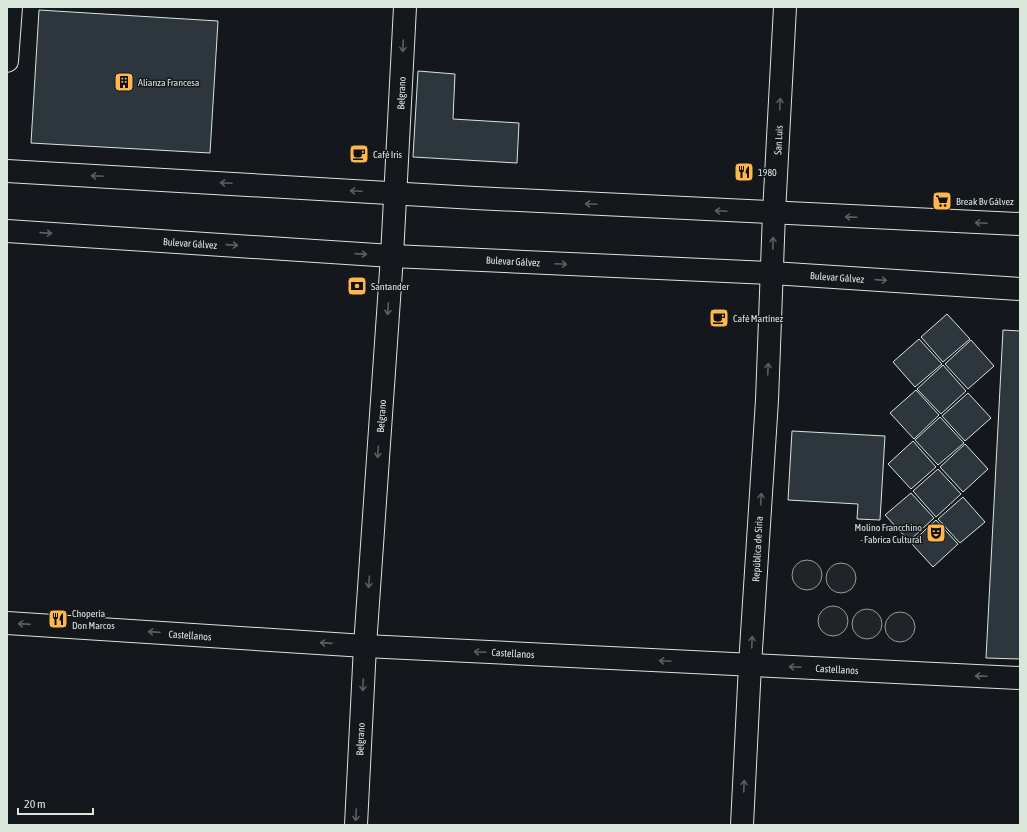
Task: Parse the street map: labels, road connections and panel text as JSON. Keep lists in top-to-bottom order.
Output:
{
  "streets": {
    "street": [
      "Belgrano",
      "San Luis",
      "Bulevar Gálvez",
      "República de Siria",
      "Castellanos"
    ]
  },
  "crossings": [
    ["Belgrano", "Bulevar Gálvez"],
    ["Belgrano", "Castellanos"],
    ["San Luis", "Bulevar Gálvez"],
    ["San Luis", "República de Siria"],
    ["Bulevar Gálvez", "República de Siria"],
    ["República de Siria", "Castellanos"]
  ],
  "one_way": [
    "Belgrano",
    "San Luis",
    "República de Siria",
    "Castellanos"
  ],
  "places": {
    "building": ["Alianza Francesa"],
    "cafe": ["Café Iris", "Café Martínez"],
    "restaurant": ["1980", "Chopería Don Marcos"],
    "supermarket": ["Break Bv Gálvez"],
    "bank": ["Santander"],
    "theatre": ["Molino Francchino - Fabrica Cultural"]
  },
  "scale_bar": "20 m"
}
